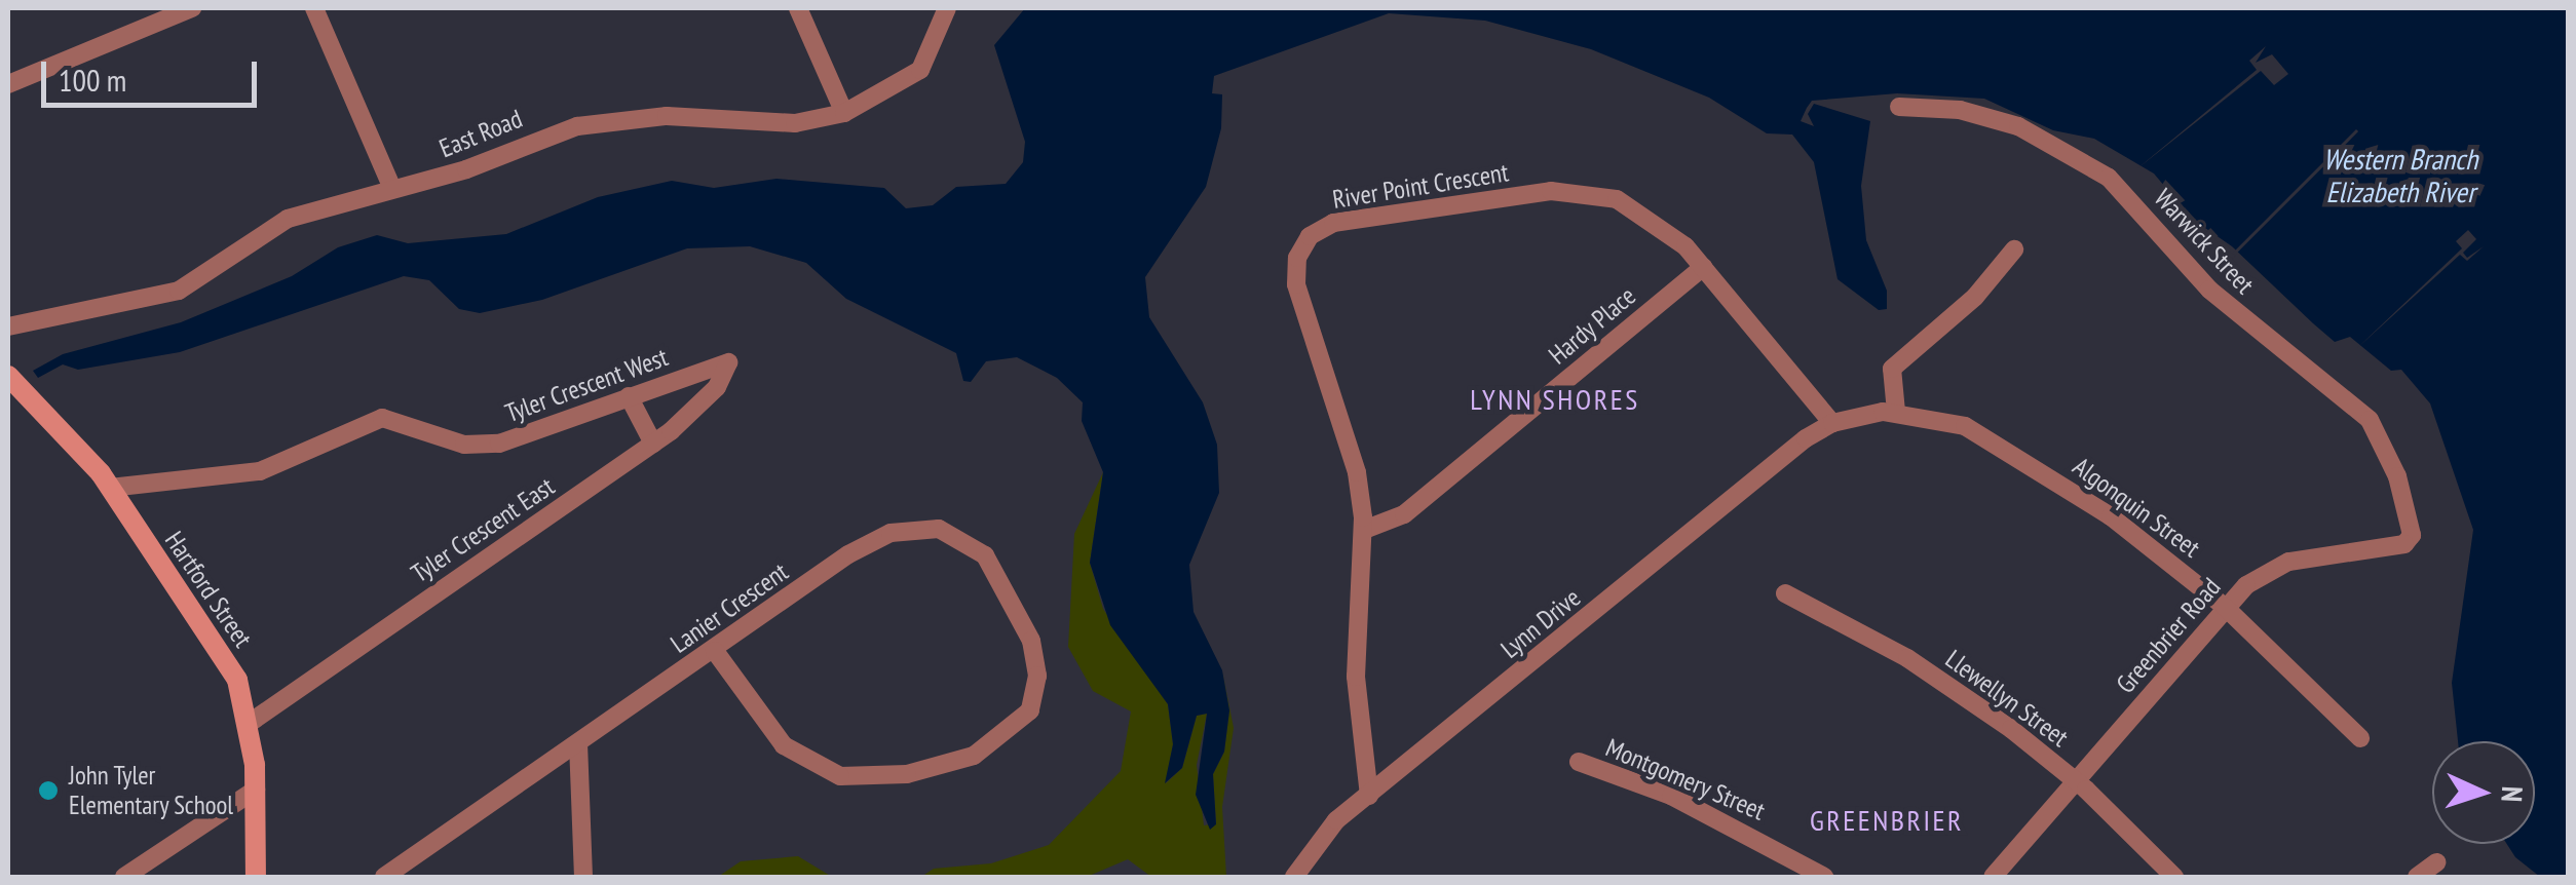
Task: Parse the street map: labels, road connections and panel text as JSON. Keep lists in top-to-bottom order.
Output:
{
  "streets": {
    "street": [
      "East Road",
      "River Point Crescent",
      "Warwick Street",
      "Hardy Place",
      "Tyler Crescent West",
      "Algonquin Street",
      "Tyler Crescent East",
      "Hartford Street",
      "Lanier Crescent",
      "Lynn Drive",
      "Greenbrier Road",
      "Llewellyn Street",
      "Montgomery Street"
    ]
  },
  "crossings": [
    ["River Point Crescent", "Hardy Place"],
    ["River Point Crescent", "Algonquin Street"],
    ["River Point Crescent", "Lynn Drive"],
    ["Warwick Street", "Greenbrier Road"],
    ["Tyler Crescent West", "Tyler Crescent East"],
    ["Tyler Crescent West", "Hartford Street"],
    ["Algonquin Street", "Lynn Drive"],
    ["Algonquin Street", "Greenbrier Road"],
    ["Tyler Crescent East", "Hartford Street"],
    ["Greenbrier Road", "Llewellyn Street"]
  ],
  "districts": ["LYNN SHORES", "GREENBRIER"],
  "water": ["Western Branch Elizabeth River"],
  "places": ["John Tyler Elementary School"],
  "scale_bar": "100 m",
  "north": "right"
}
